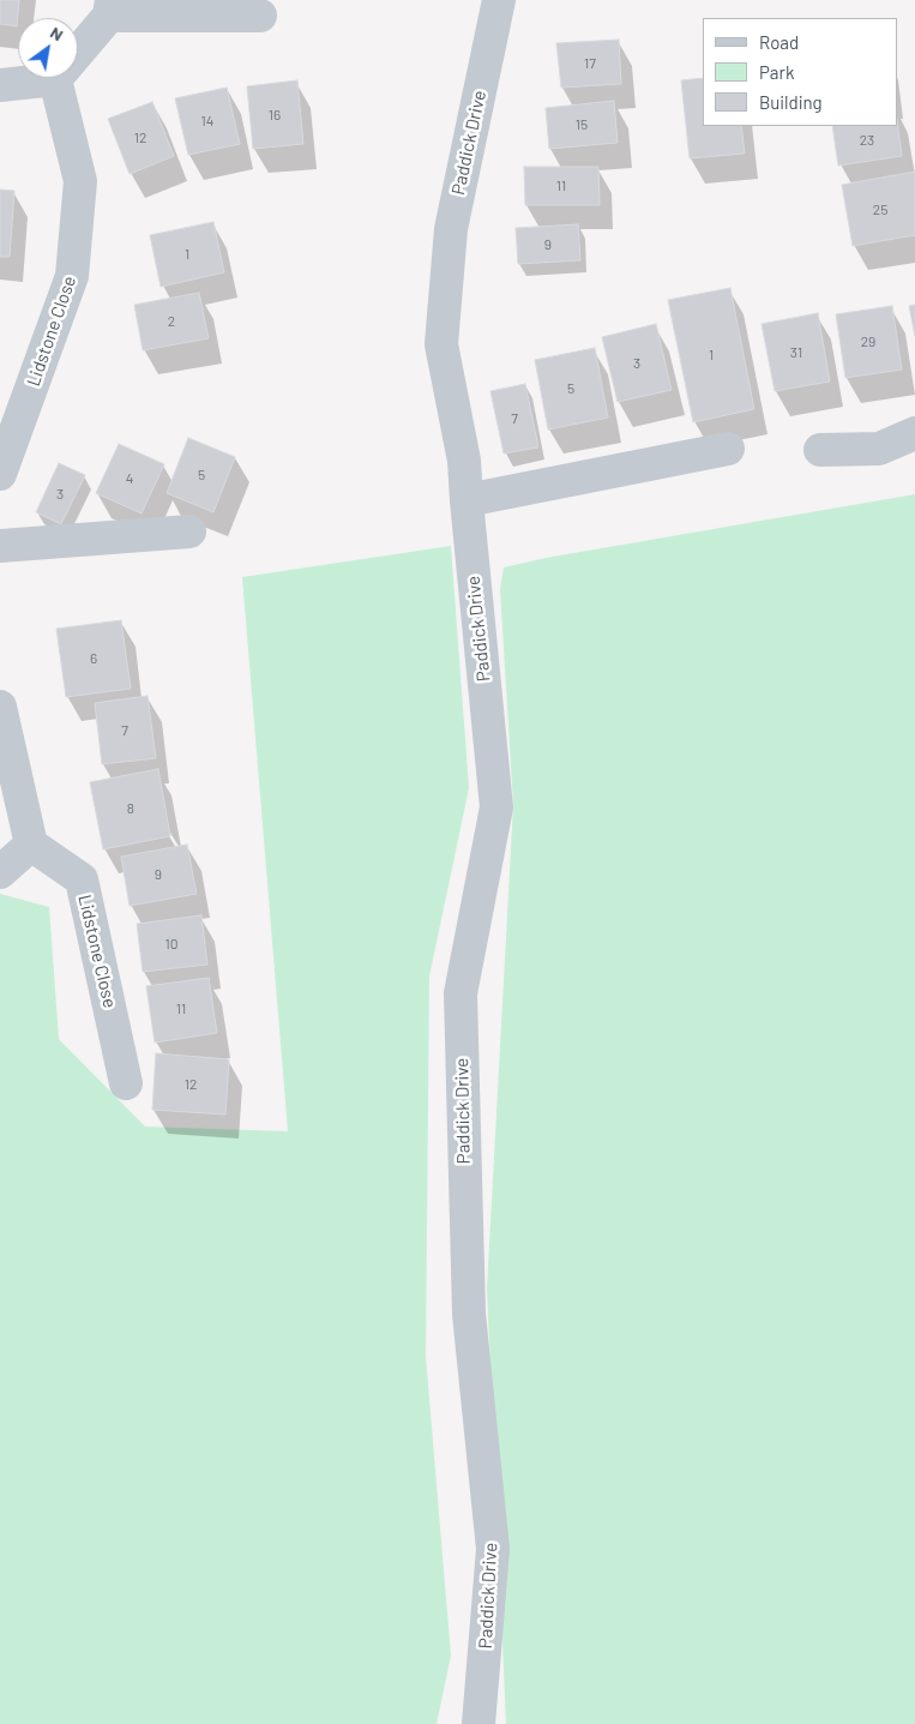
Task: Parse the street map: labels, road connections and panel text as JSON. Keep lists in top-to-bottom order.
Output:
{
  "streets": {
    "street": ["Paddick Drive", "Lidstone Close"]
  },
  "house_numbers": [
    "17",
    "16",
    "14",
    "15",
    "12",
    "23",
    "11",
    "25",
    "9",
    "1",
    "2",
    "29",
    "31",
    "1",
    "3",
    "5",
    "7",
    "5",
    "4",
    "3",
    "6",
    "7",
    "8",
    "9",
    "10",
    "11",
    "12"
  ],
  "legend": ["Road", "Park", "Building"],
  "north": "top right"
}
